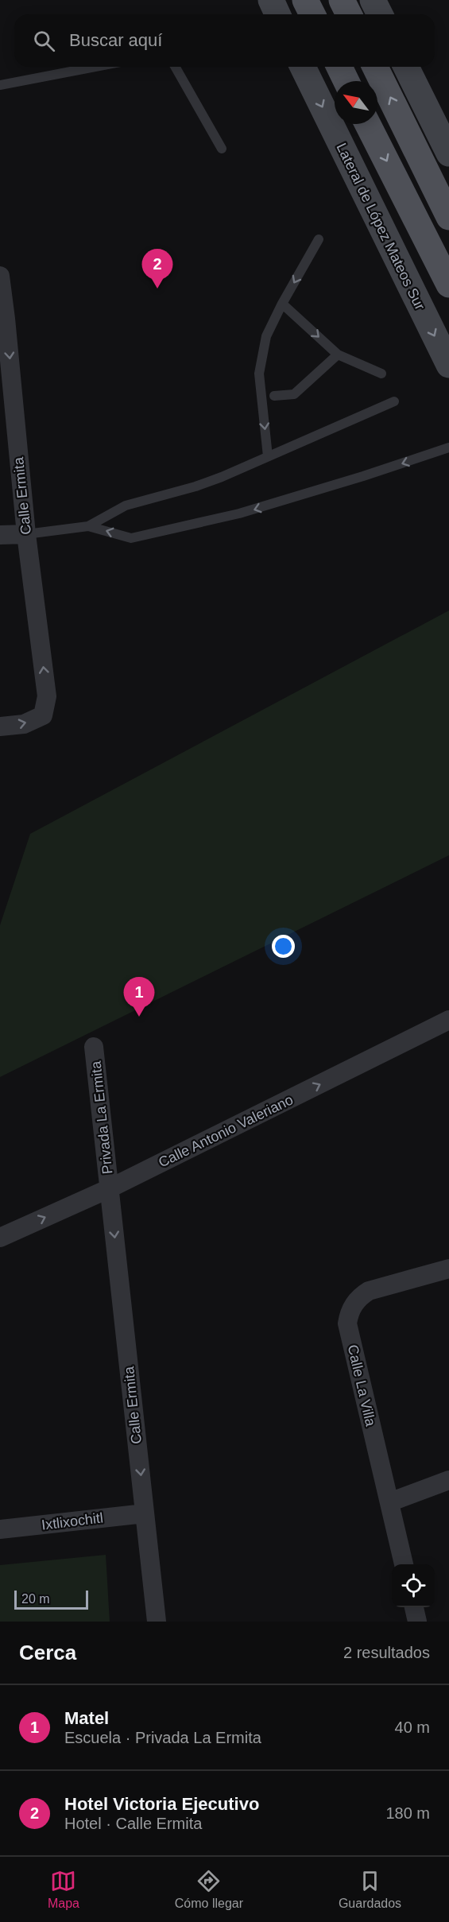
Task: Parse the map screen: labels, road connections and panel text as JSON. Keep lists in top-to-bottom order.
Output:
{
  "streets": {
    "main road": ["Lateral de López Mateos Sur"],
    "street": [
      "Calle Ermita",
      "Privada La Ermita",
      "Calle Antonio Valeriano",
      "Calle La Villa",
      "Ixtlixochitl"
    ]
  },
  "crossings": [
    ["Calle Ermita", "Privada La Ermita"],
    ["Calle Ermita", "Calle Antonio Valeriano"],
    ["Calle Ermita", "Ixtlixochitl"],
    ["Privada La Ermita", "Calle Antonio Valeriano"]
  ],
  "one_way": ["Calle Antonio Valeriano"],
  "scale_bar": "20 m",
  "north": "top left",
  "page": {
    "search": "Buscar aquí",
    "pins": ["2", "1"],
    "scale": "20 m",
    "heading": ["Cerca", "2 resultados"],
    "list": [
      {
        "mark": "1",
        "name": "Matel",
        "note": "Escuela · Privada La Ermita",
        "value": "40 m"
      },
      {
        "mark": "2",
        "name": "Hotel Victoria Ejecutivo",
        "note": "Hotel · Calle Ermita",
        "value": "180 m"
      }
    ],
    "nav": ["Mapa", "Cómo llegar", "Guardados"]
  }
}
